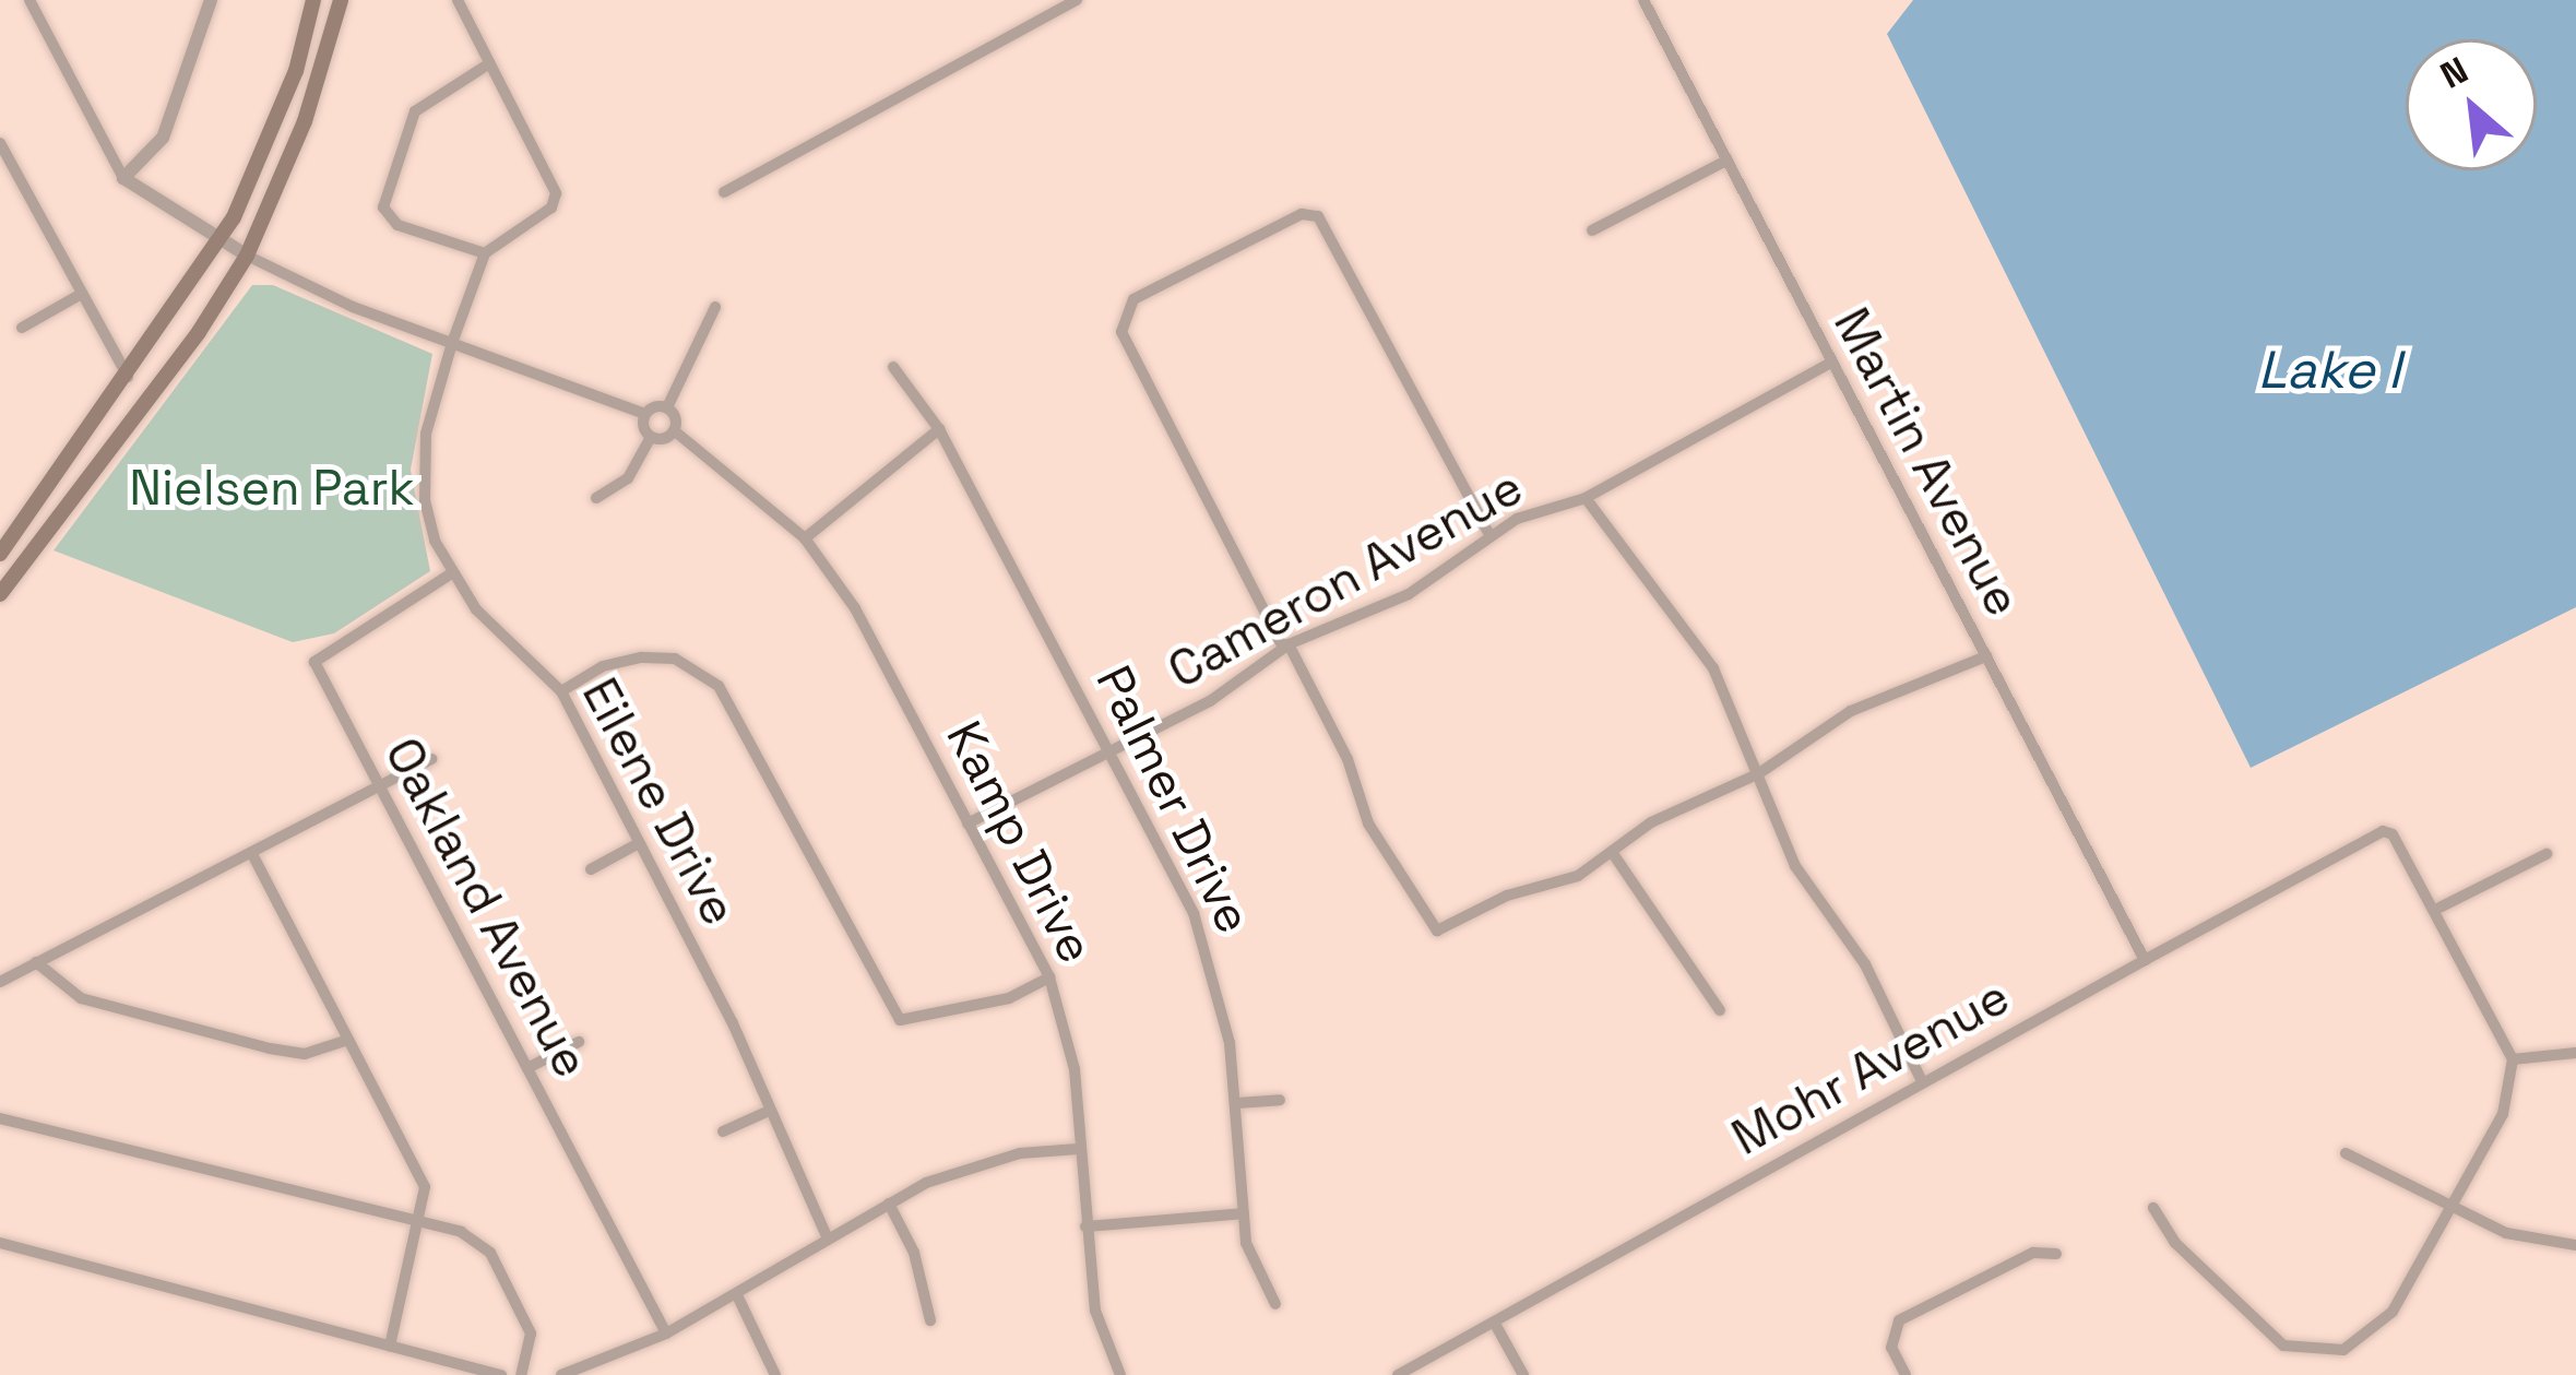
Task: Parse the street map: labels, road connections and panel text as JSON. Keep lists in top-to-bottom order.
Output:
{
  "streets": {
    "street": [
      "Martin Avenue",
      "Cameron Avenue",
      "Palmer Drive",
      "Eilene Drive",
      "Kamp Drive",
      "Oakland Avenue",
      "Mohr Avenue"
    ]
  },
  "crossings": [
    ["Martin Avenue", "Cameron Avenue"],
    ["Martin Avenue", "Mohr Avenue"],
    ["Cameron Avenue", "Palmer Drive"],
    ["Cameron Avenue", "Kamp Drive"],
    ["Eilene Drive", "Oakland Avenue"]
  ],
  "water": ["Lake I"],
  "parks": ["Nielsen Park"],
  "north": "top left"
}
